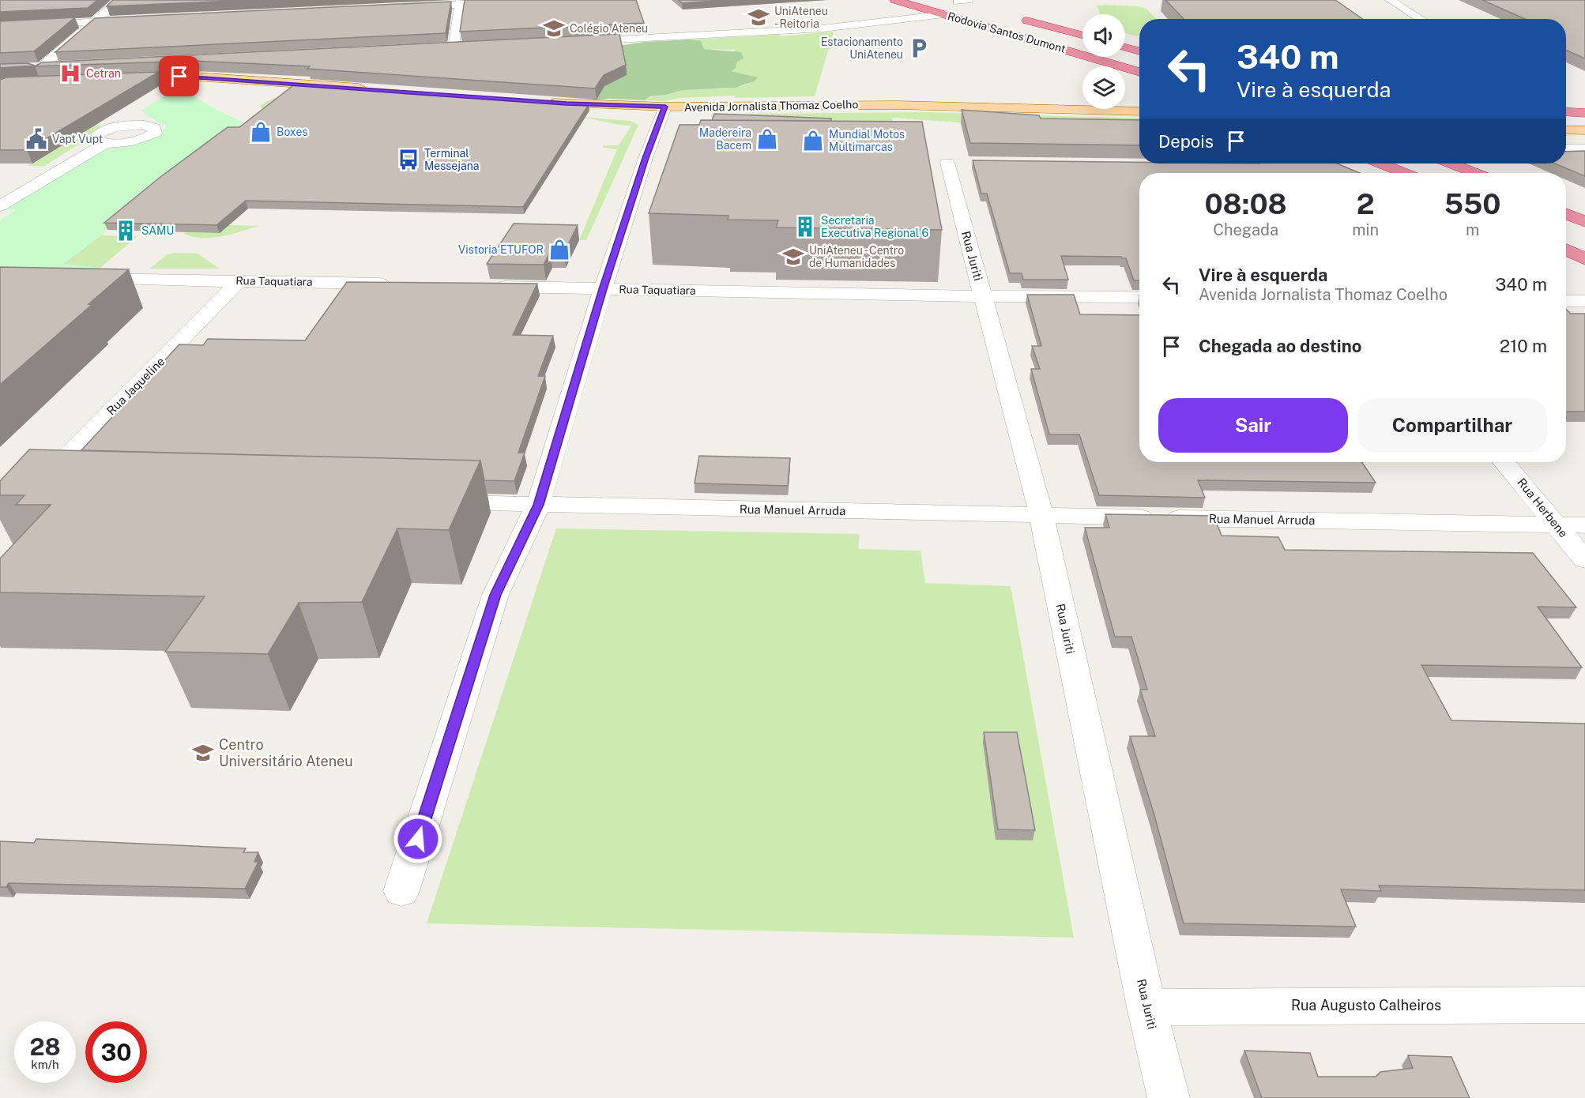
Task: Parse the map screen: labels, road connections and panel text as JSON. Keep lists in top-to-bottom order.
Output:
{
  "streets": {
    "highway": ["Rodovia Santos Dumont"],
    "main road": ["Avenida Jornalista Thomaz Coelho"],
    "street": [
      "Rua Juriti",
      "Rua Taquatiara",
      "Rua Jaqueline",
      "Rua Herbene",
      "Rua Manuel Arruda",
      "Rua Augusto Calheiros"
    ]
  },
  "crossings": [
    ["Rua Juriti", "Rua Taquatiara"],
    ["Rua Juriti", "Rua Manuel Arruda"],
    ["Rua Juriti", "Rua Augusto Calheiros"],
    ["Rua Taquatiara", "Rua Jaqueline"],
    ["Rua Herbene", "Rua Manuel Arruda"]
  ],
  "places": {
    "school or university": [
      "UniAteneu - Reitoria",
      "Colégio Ateneu",
      "UniAteneu - Centro de Humanidades",
      "Centro Universitário Ateneu"
    ],
    "parking": ["Estacionamento UniAteneu"],
    "hospital": ["Cetran"],
    "shop": [
      "Boxes",
      "Madereira Bacem",
      "Mundial Motos Multimarcas",
      "Vistoria ETUFOR"
    ],
    "public building": ["Vapt Vupt"],
    "bus stop": ["Terminal Messejana"],
    "building": ["Secretaria Executiva Regional 6", "SAMU"]
  },
  "page": {
    "turn": ["340 m", "Vire à esquerda"],
    "then": "Depois",
    "eta": [
      "08:08",
      "Chegada",
      "2",
      "min",
      "550",
      "m"
    ],
    "list": [
      {
        "name": "Vire à esquerda",
        "note": "Avenida Jornalista Thomaz Coelho",
        "value": "340 m"
      },
      {
        "name": "Chegada ao destino",
        "value": "210 m"
      }
    ],
    "buttons": ["Sair", "Compartilhar"],
    "speed": "28 km/h",
    "limit": "30"
  }
}
